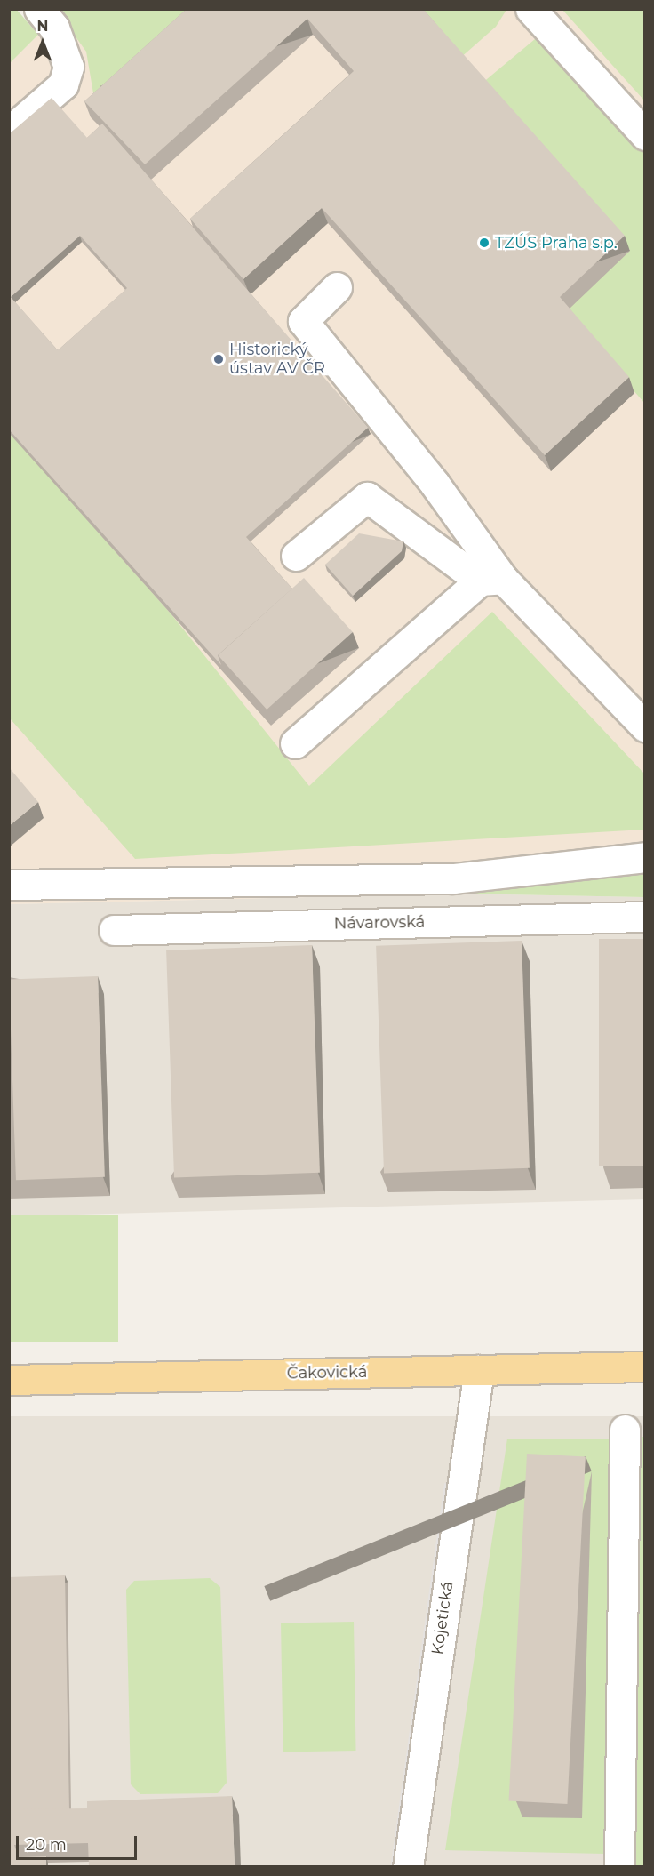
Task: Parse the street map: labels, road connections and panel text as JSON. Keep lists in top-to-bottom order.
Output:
{
  "streets": {
    "main road": ["Čakovická"],
    "street": ["Návarovská", "Kojetická"]
  },
  "crossings": [
    ["Čakovická", "Kojetická"]
  ],
  "places": ["TZÚS Praha s.p.", "Historický ústav AV ČR"],
  "scale_bar": "20 m",
  "north": "top"
}
